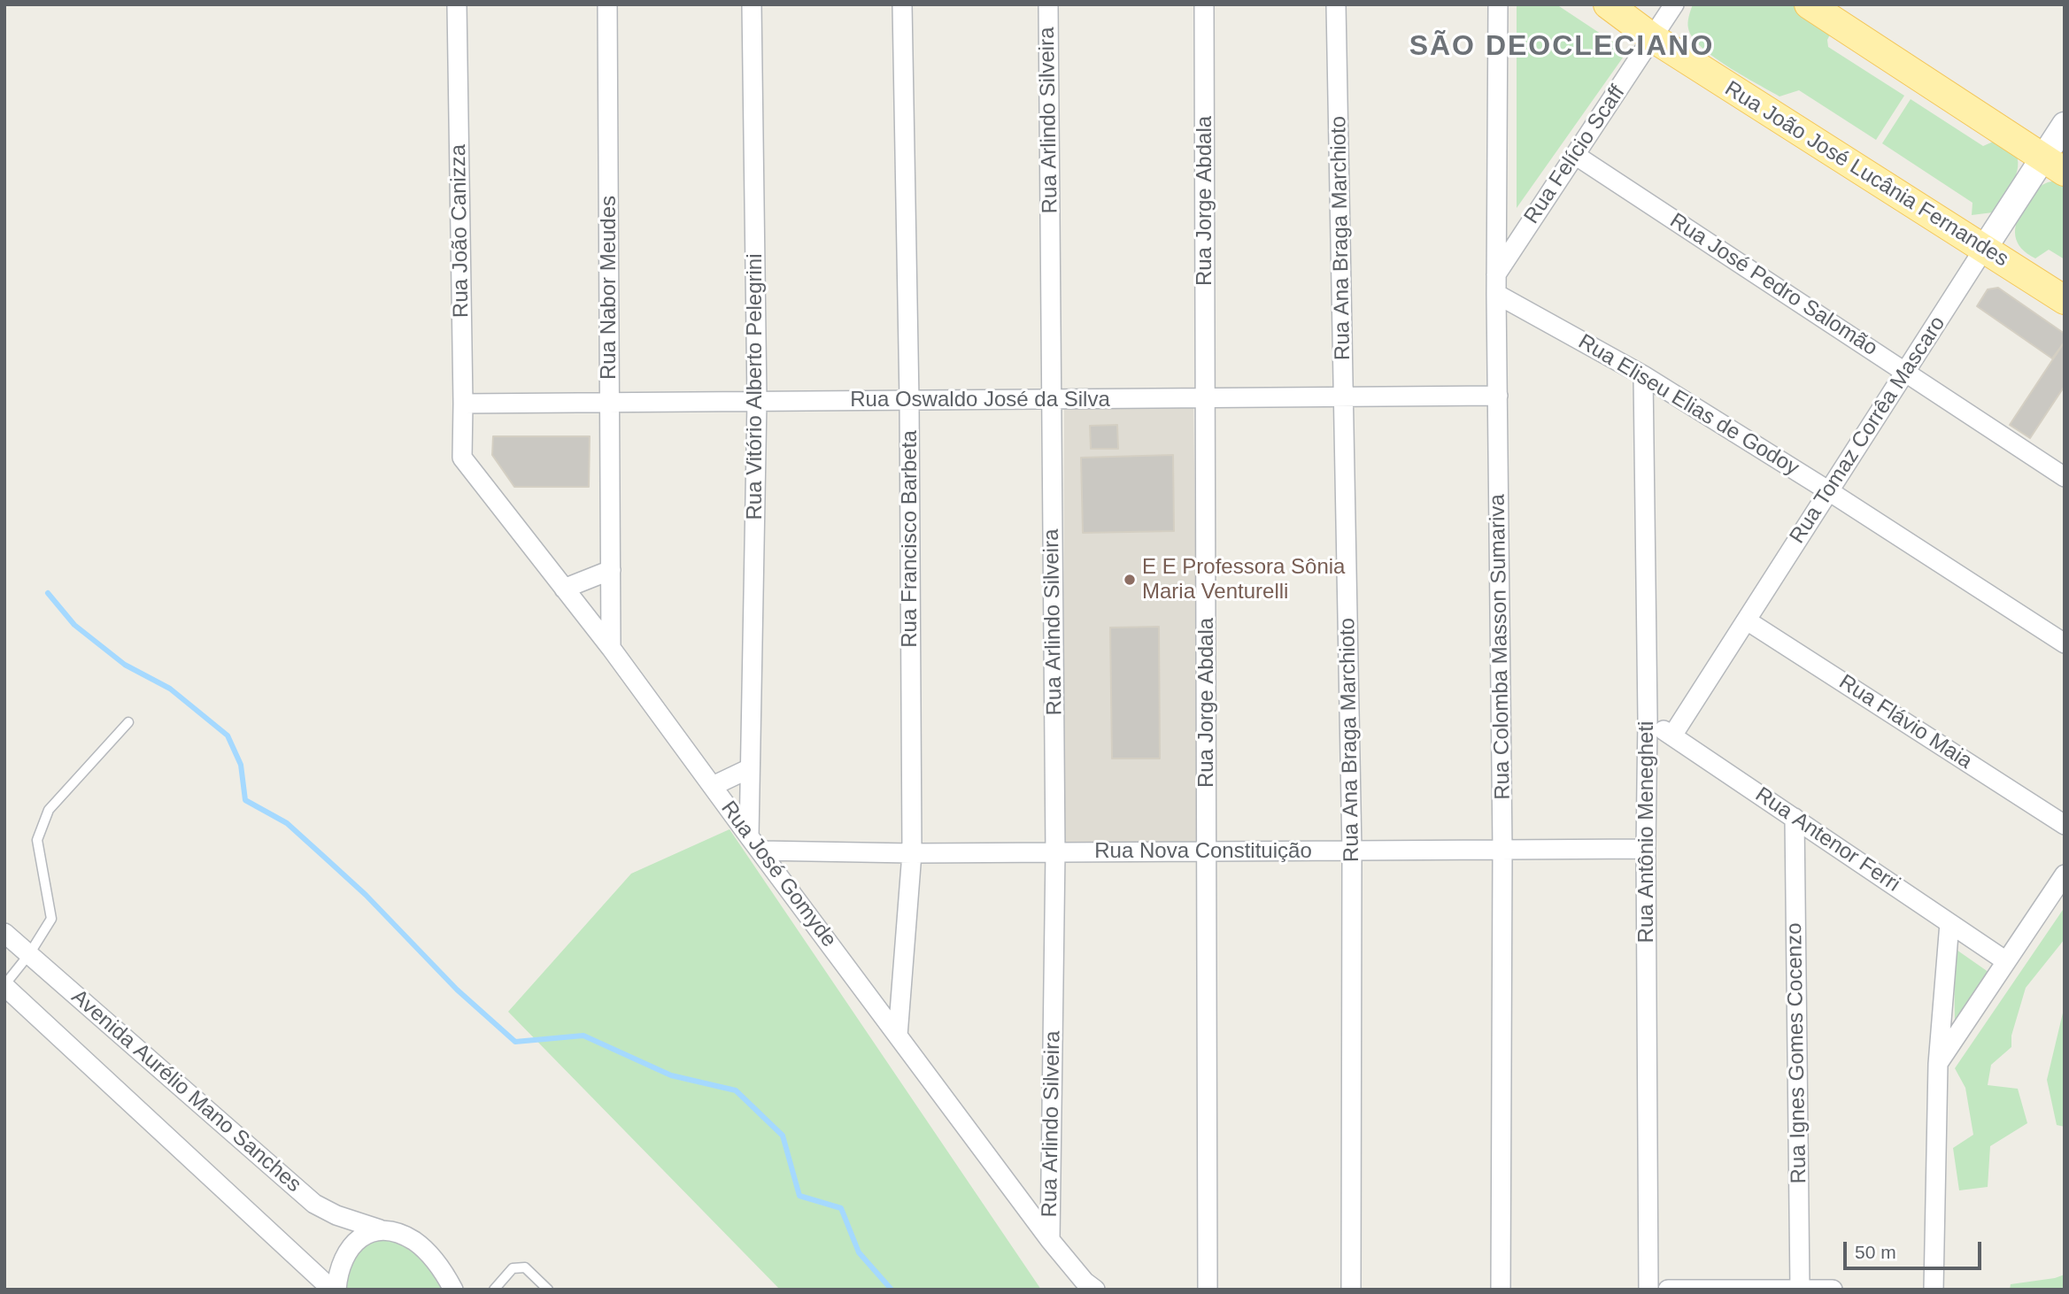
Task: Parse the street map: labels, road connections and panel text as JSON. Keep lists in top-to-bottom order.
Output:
{
  "streets": {
    "main road": ["Rua João José Lucânia Fernandes", "Rua Tomaz Corrêa Mascaro"],
    "street": [
      "Rua Arlindo Silveira",
      "Rua Felício Scaff",
      "Rua Jorge Abdala",
      "Rua João Canizza",
      "Rua Ana Braga Marchioto",
      "Rua José Pedro Salomão",
      "Rua Nabor Meudes",
      "Rua Vitório Alberto Pelegrini",
      "Rua Oswaldo José da Silva",
      "Rua Eliseu Elias de Godoy",
      "Rua Francisco Barbeta",
      "Rua Colomba Masson Sumariva",
      "Rua Flávio Maia",
      "Rua Antônio Menegheti",
      "Rua Antenor Ferri",
      "Rua Nova Constituição",
      "Rua José Gomyde",
      "Rua Ignes Gomes Cocenzo",
      "Avenida Aurélio Mano Sanches"
    ]
  },
  "crossings": [
    ["Rua Arlindo Silveira", "Rua Oswaldo José da Silva"],
    ["Rua Arlindo Silveira", "Rua Nova Constituição"],
    ["Rua Arlindo Silveira", "Rua José Gomyde"],
    ["Rua Felício Scaff", "Rua João José Lucânia Fernandes"],
    ["Rua Felício Scaff", "Rua José Pedro Salomão"],
    ["Rua Felício Scaff", "Rua Colomba Masson Sumariva"],
    ["Rua João José Lucânia Fernandes", "Rua Tomaz Corrêa Mascaro"],
    ["Rua Jorge Abdala", "Rua Oswaldo José da Silva"],
    ["Rua Jorge Abdala", "Rua Nova Constituição"],
    ["Rua João Canizza", "Rua Oswaldo José da Silva"],
    ["Rua João Canizza", "Rua José Gomyde"],
    ["Rua Ana Braga Marchioto", "Rua Oswaldo José da Silva"],
    ["Rua Ana Braga Marchioto", "Rua Nova Constituição"],
    ["Rua José Pedro Salomão", "Rua Tomaz Corrêa Mascaro"],
    ["Rua Nabor Meudes", "Rua Oswaldo José da Silva"],
    ["Rua Nabor Meudes", "Rua José Gomyde"],
    ["Rua Vitório Alberto Pelegrini", "Rua Oswaldo José da Silva"],
    ["Rua Vitório Alberto Pelegrini", "Rua Nova Constituição"],
    ["Rua Vitório Alberto Pelegrini", "Rua José Gomyde"],
    ["Rua Oswaldo José da Silva", "Rua Francisco Barbeta"],
    ["Rua Oswaldo José da Silva", "Rua Colomba Masson Sumariva"],
    ["Rua Eliseu Elias de Godoy", "Rua Tomaz Corrêa Mascaro"],
    ["Rua Eliseu Elias de Godoy", "Rua Colomba Masson Sumariva"],
    ["Rua Eliseu Elias de Godoy", "Rua Antônio Menegheti"],
    ["Rua Tomaz Corrêa Mascaro", "Rua Flávio Maia"],
    ["Rua Tomaz Corrêa Mascaro", "Rua Antenor Ferri"],
    ["Rua Francisco Barbeta", "Rua Nova Constituição"],
    ["Rua Francisco Barbeta", "Rua José Gomyde"],
    ["Rua Colomba Masson Sumariva", "Rua Nova Constituição"],
    ["Rua Antônio Menegheti", "Rua Antenor Ferri"],
    ["Rua Antônio Menegheti", "Rua Nova Constituição"],
    ["Rua Antenor Ferri", "Rua Ignes Gomes Cocenzo"],
    ["Rua Nova Constituição", "Rua José Gomyde"]
  ],
  "districts": ["SÃO DEOCLECIANO"],
  "places": ["E E Professora Sônia Maria Venturelli"],
  "scale_bar": "50 m"
}
